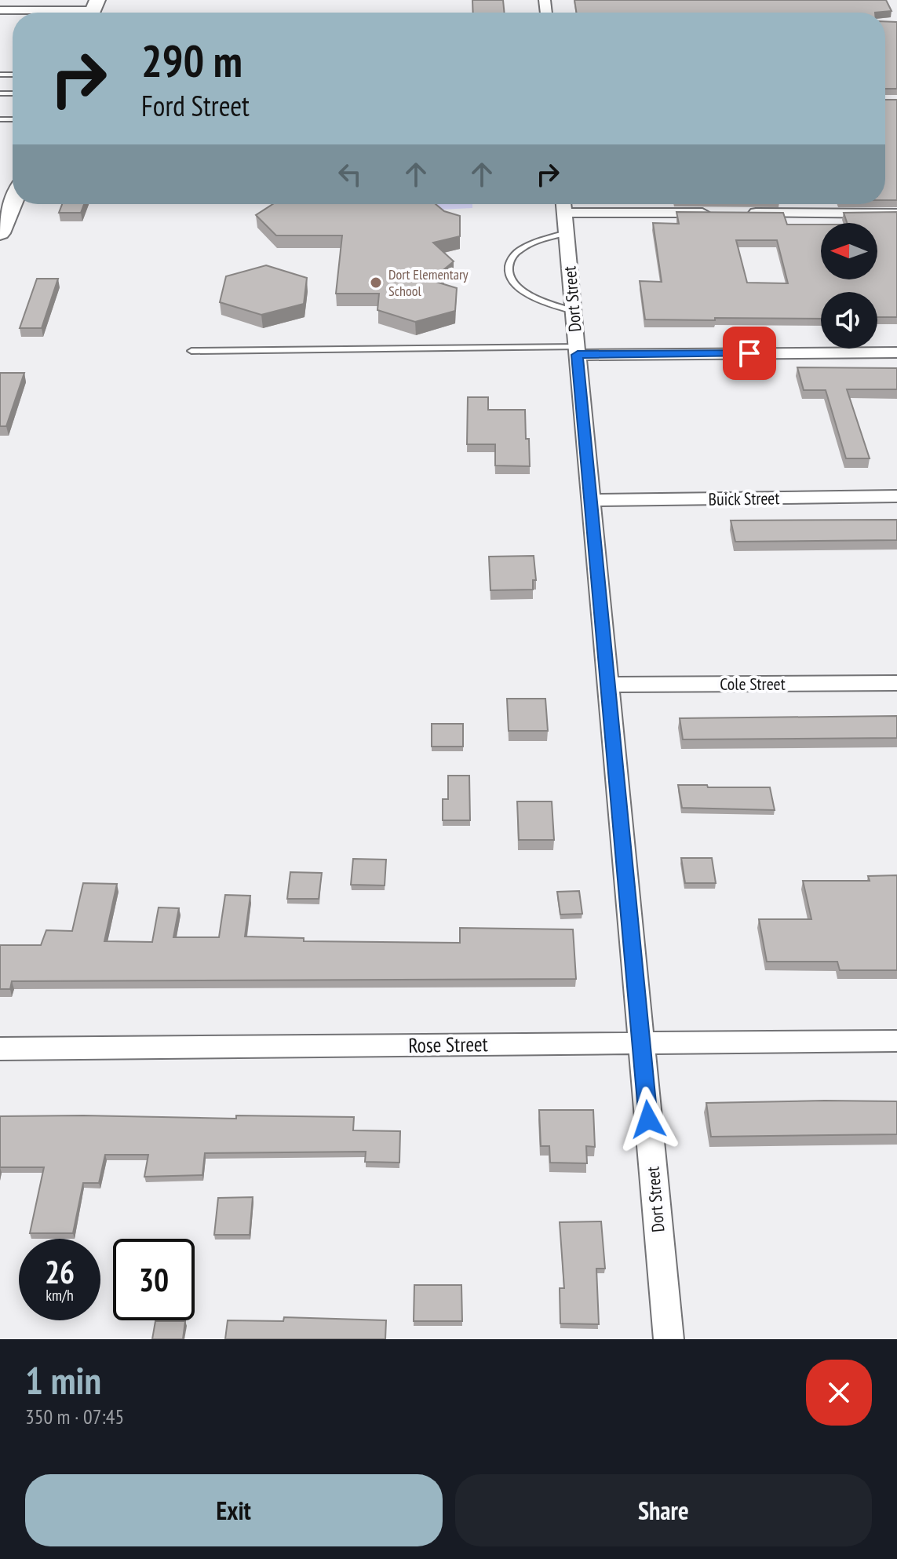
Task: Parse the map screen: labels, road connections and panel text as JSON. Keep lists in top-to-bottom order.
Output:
{
  "streets": {
    "street": [
      "Dort Street",
      "Buick Street",
      "Cole Street",
      "Rose Street"
    ]
  },
  "crossings": [
    ["Dort Street", "Buick Street"],
    ["Dort Street", "Cole Street"],
    ["Dort Street", "Rose Street"]
  ],
  "places": ["Dort Elementary School"],
  "north": "left",
  "page": {
    "turn": ["290 m", "Ford Street"],
    "speed": "26 km/h",
    "limit": "30",
    "heading": ["1 min", "350 m · 07:45"],
    "buttons": ["Exit", "Share"]
  }
}
